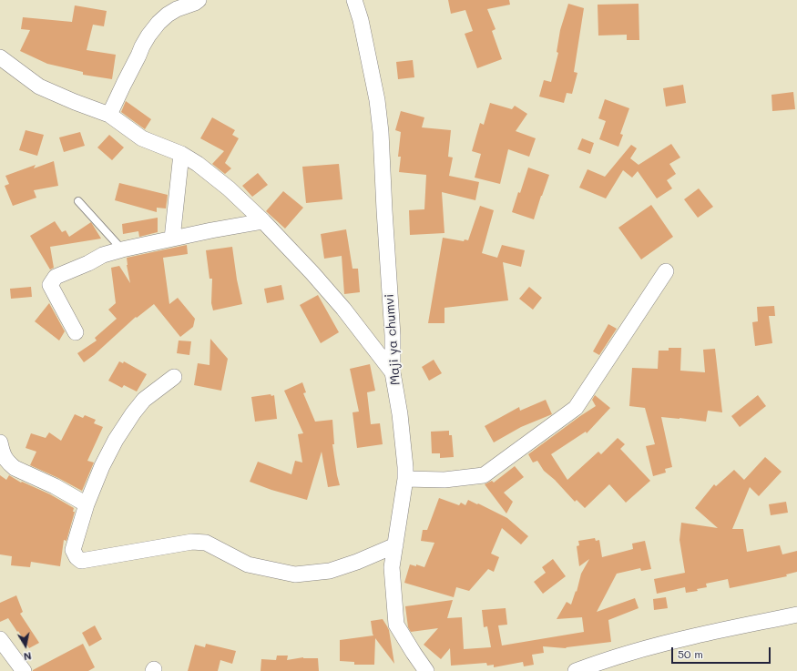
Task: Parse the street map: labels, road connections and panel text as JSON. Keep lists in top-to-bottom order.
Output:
{
  "streets": {
    "street": ["Maji ya chumvi"]
  },
  "scale_bar": "50 m",
  "north": "bottom"
}
